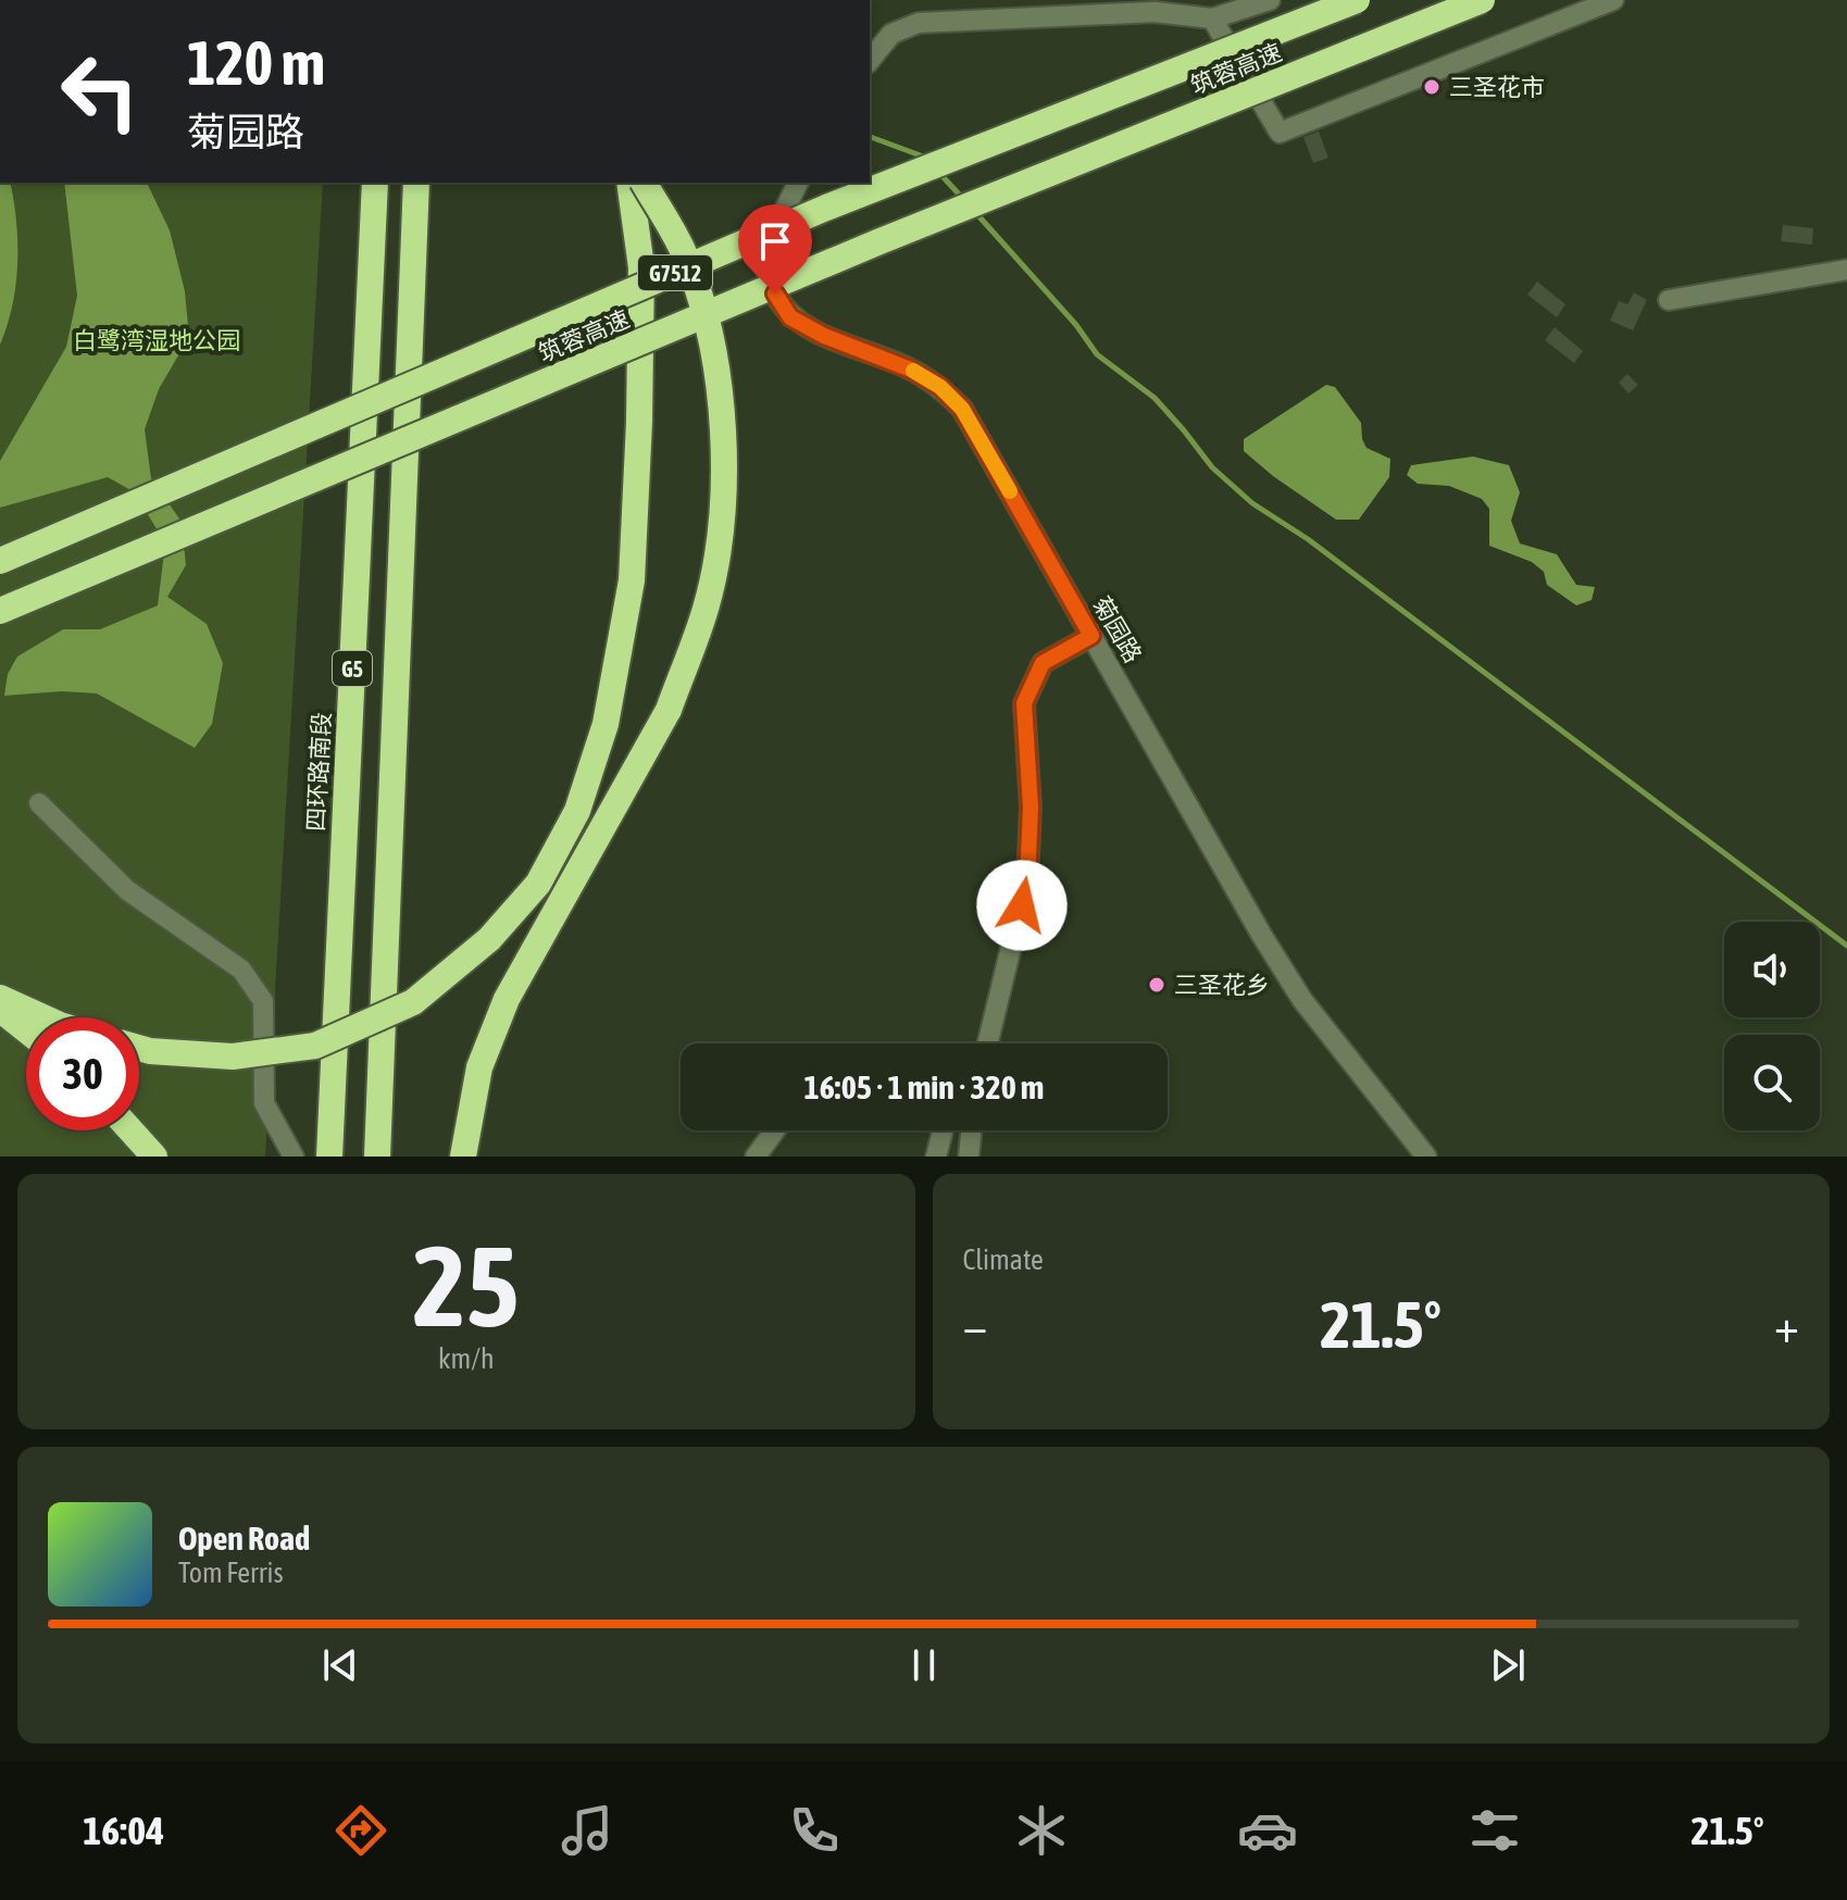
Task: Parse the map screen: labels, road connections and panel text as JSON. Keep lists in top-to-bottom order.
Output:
{
  "streets": {
    "highway": [
      "筑蓉高速",
      "G7512",
      "G5",
      "四环路南段"
    ],
    "street": ["菊园路"]
  },
  "parks": ["白鹭湾湿地公园"],
  "places": ["三圣花市", "三圣花乡"],
  "page": {
    "turn": ["120 m", "菊园路"],
    "limit": "30",
    "trip": "16:05 · 1 min · 320 m",
    "tile": [
      ["25", "km/h"],
      "Climate"
    ],
    "heat": ["−", "21.5°", "+"],
    "song": ["Open Road", "Tom Ferris"],
    "tabs": ["16:04", "21.5°"]
  }
}
